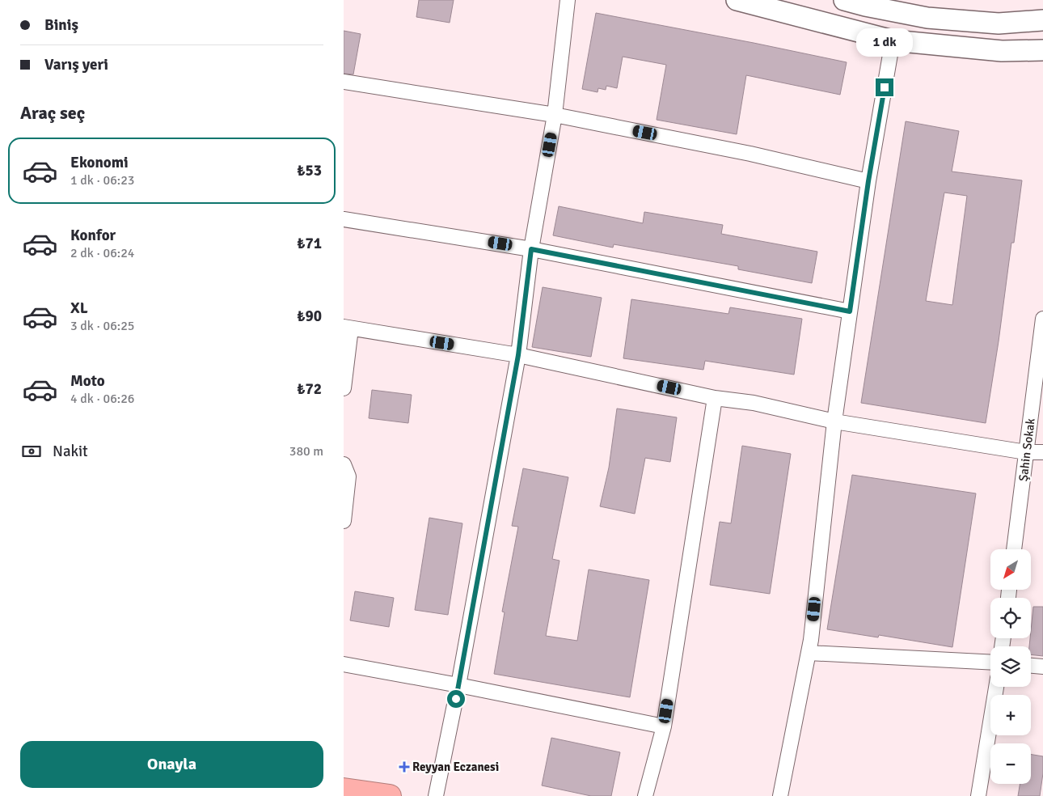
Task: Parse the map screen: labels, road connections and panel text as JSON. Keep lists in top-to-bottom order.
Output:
{
  "streets": {
    "street": ["Şahin Sokak"]
  },
  "places": {
    "health": ["Reyyan Eczanesi"]
  },
  "north": "bottom left",
  "page": {
    "banner": ["Biniş", "Varış yeri"],
    "bubble": "1 dk",
    "heading": "Araç seç",
    "list": [
      {
        "name": "Ekonomi",
        "note": "1 dk · 06:23",
        "value": "₺53"
      },
      {
        "name": "Konfor",
        "note": "2 dk · 06:24",
        "value": "₺71"
      },
      {
        "name": "XL",
        "note": "3 dk · 06:25",
        "value": "₺90"
      },
      {
        "name": "Moto",
        "note": "4 dk · 06:26",
        "value": "₺72"
      }
    ],
    "pay": ["Nakit", "380 m"],
    "map_buttons": ["+", "−"],
    "buttons": "Onayla"
  }
}
